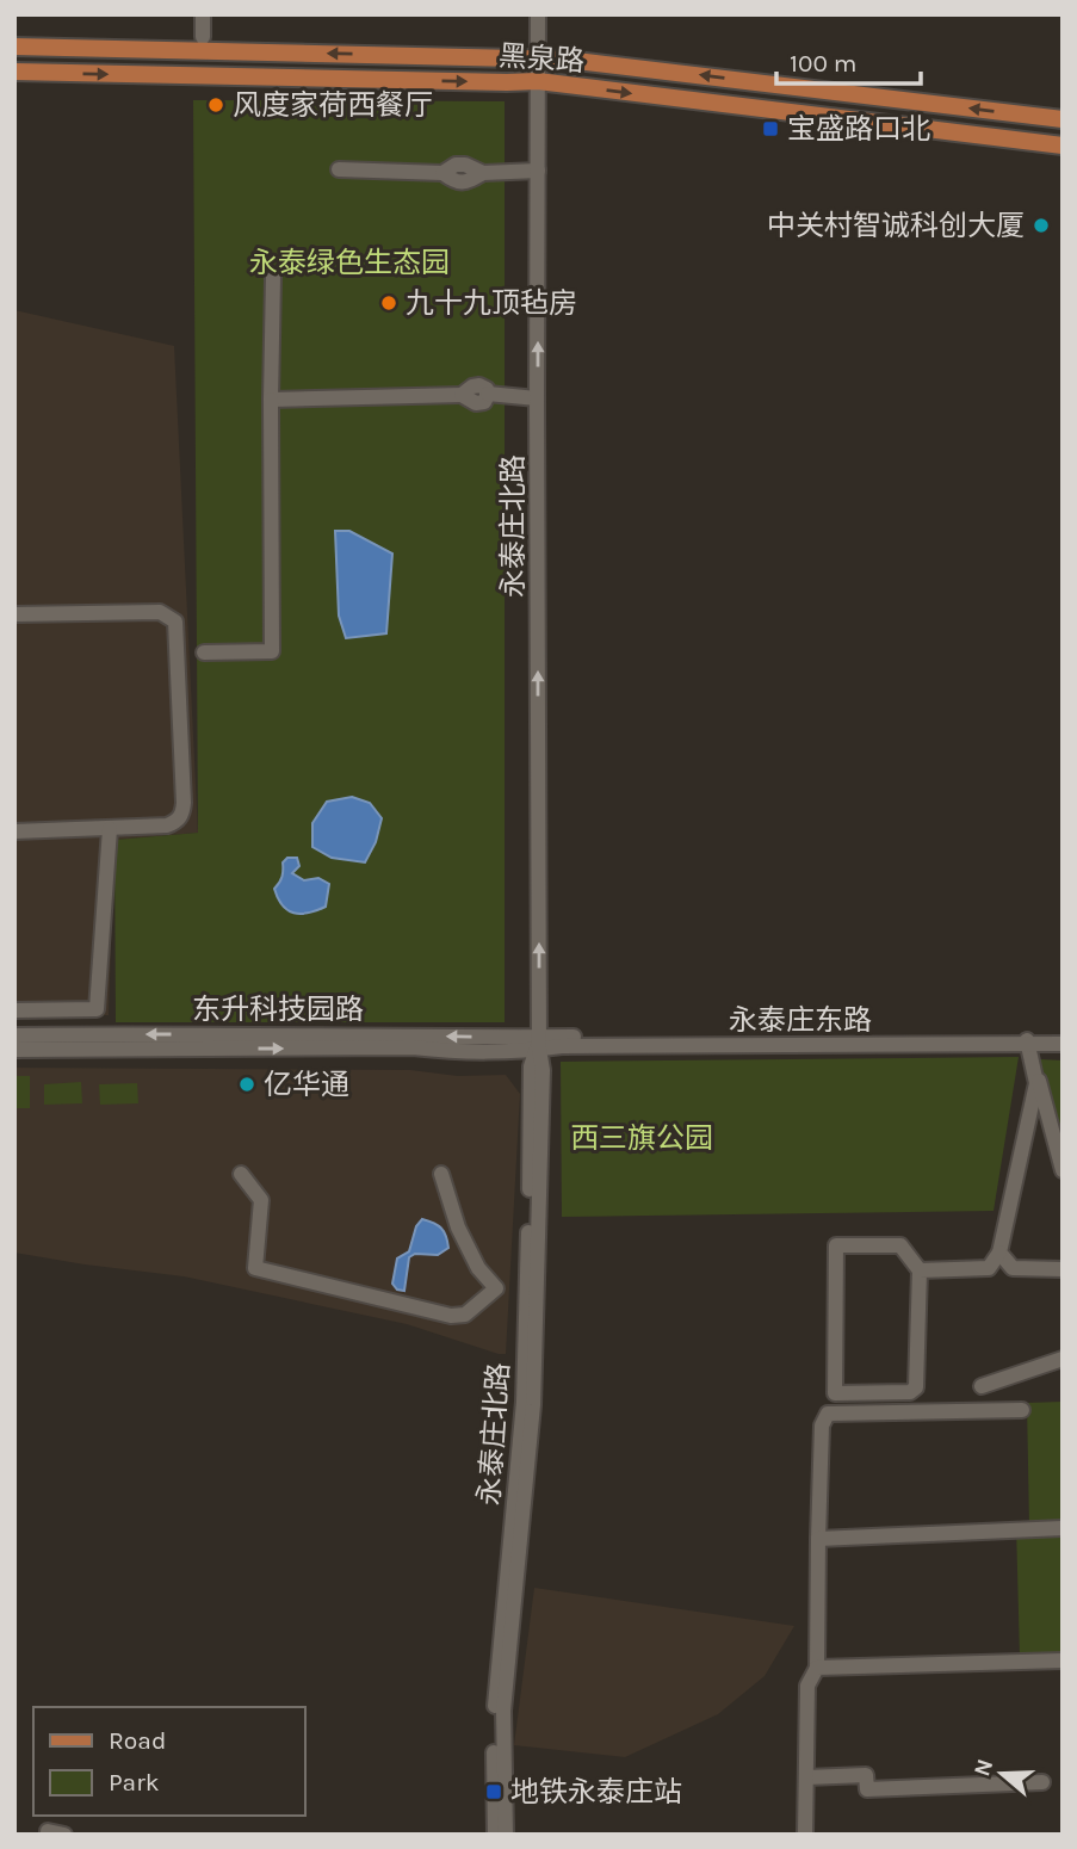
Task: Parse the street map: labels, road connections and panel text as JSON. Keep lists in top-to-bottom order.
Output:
{
  "streets": {
    "main road": ["黑泉路"],
    "street": ["永泰庄北路", "东升科技园路", "永泰庄东路"]
  },
  "crossings": [
    ["黑泉路", "永泰庄北路"],
    ["永泰庄北路", "东升科技园路"],
    ["永泰庄北路", "永泰庄东路"],
    ["东升科技园路", "永泰庄东路"]
  ],
  "parks": ["永泰绿色生态园", "西三旗公园"],
  "places": {
    "other": [
      "风度家荷西餐厅",
      "中关村智诚科创大厦",
      "九十九顶毡房",
      "亿华通"
    ],
    "transit": ["宝盛路口北", "地铁永泰庄站"]
  },
  "legend": ["Road", "Park"],
  "scale_bar": "100 m",
  "north": "left"
}
